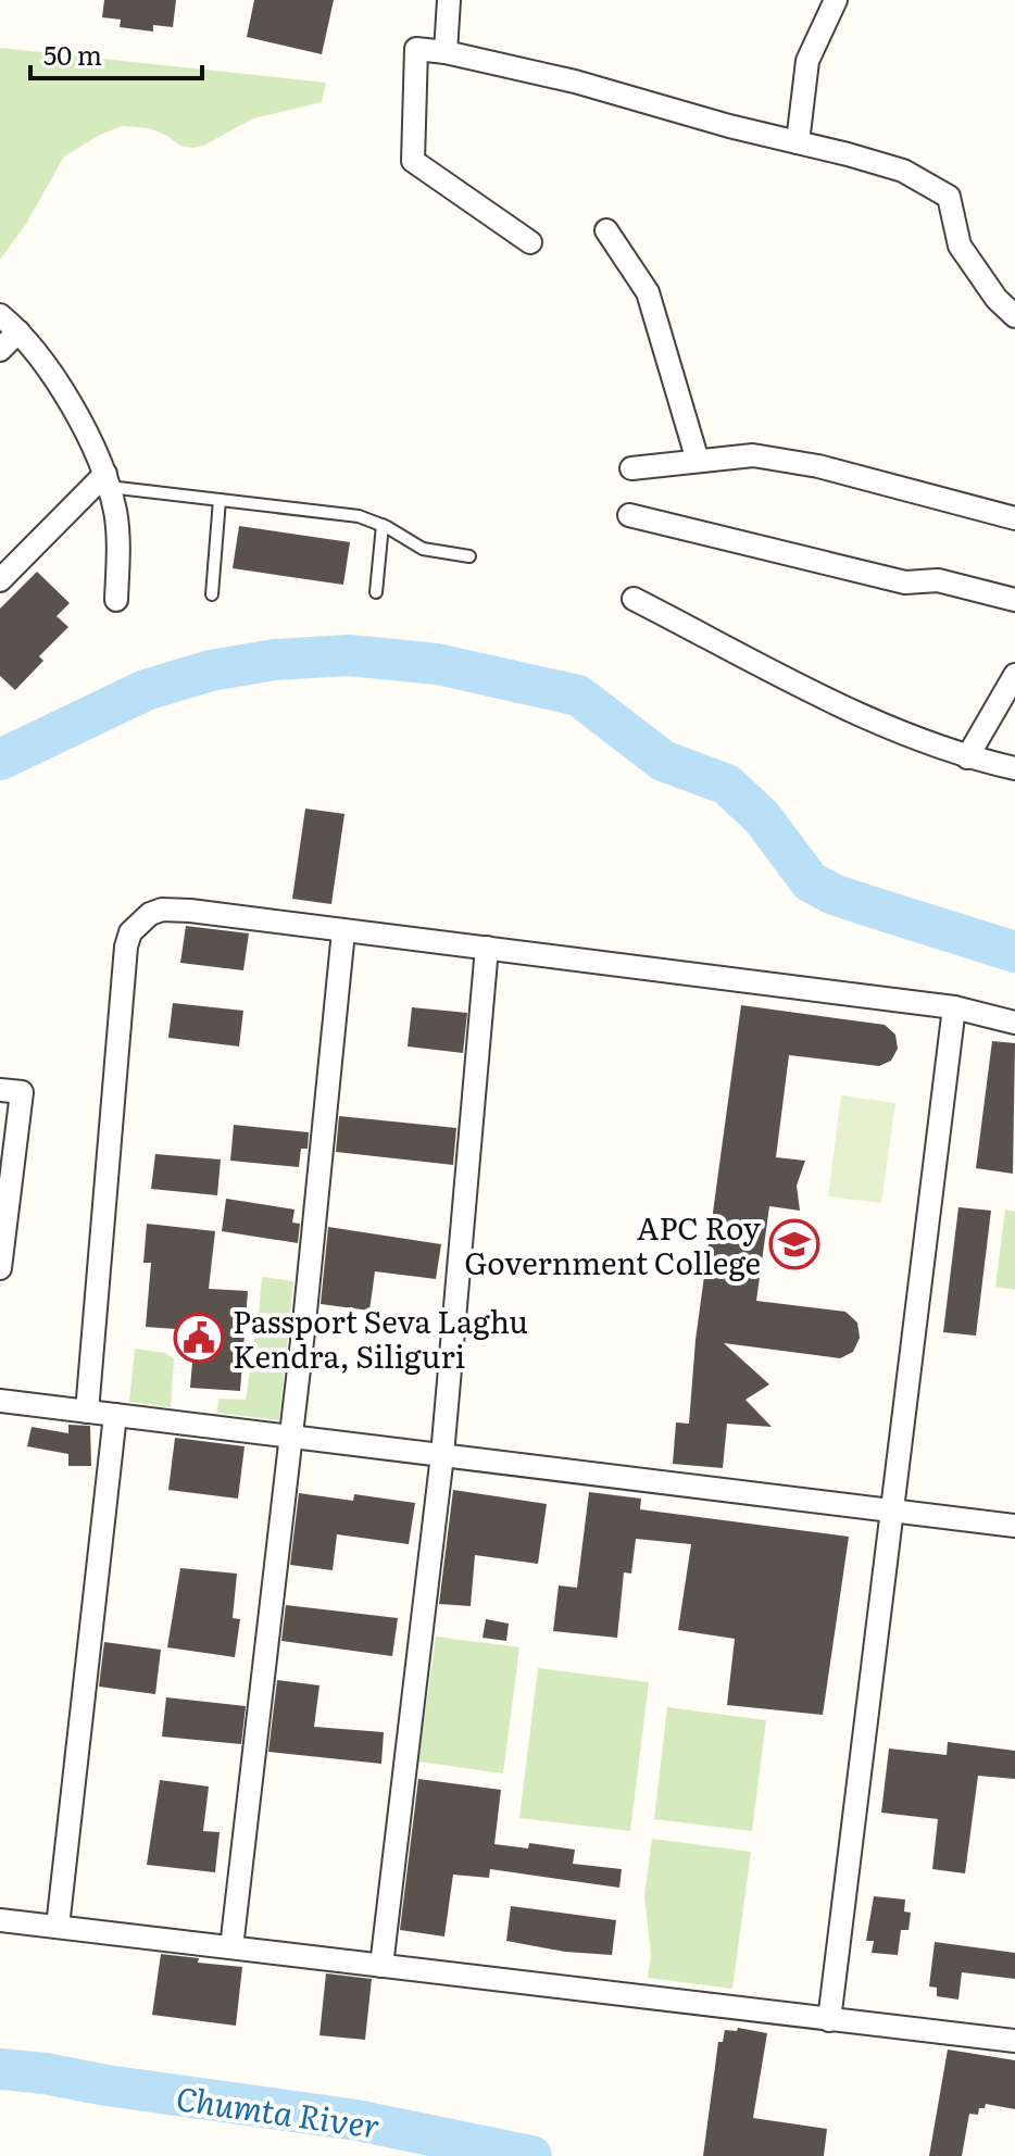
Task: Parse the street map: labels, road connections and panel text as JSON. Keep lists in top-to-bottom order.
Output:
{
  "water": ["Chumta River"],
  "places": {
    "school or university": ["APC Roy Government College"],
    "public building": ["Passport Seva Laghu Kendra, Siliguri"]
  },
  "scale_bar": "50 m"
}
